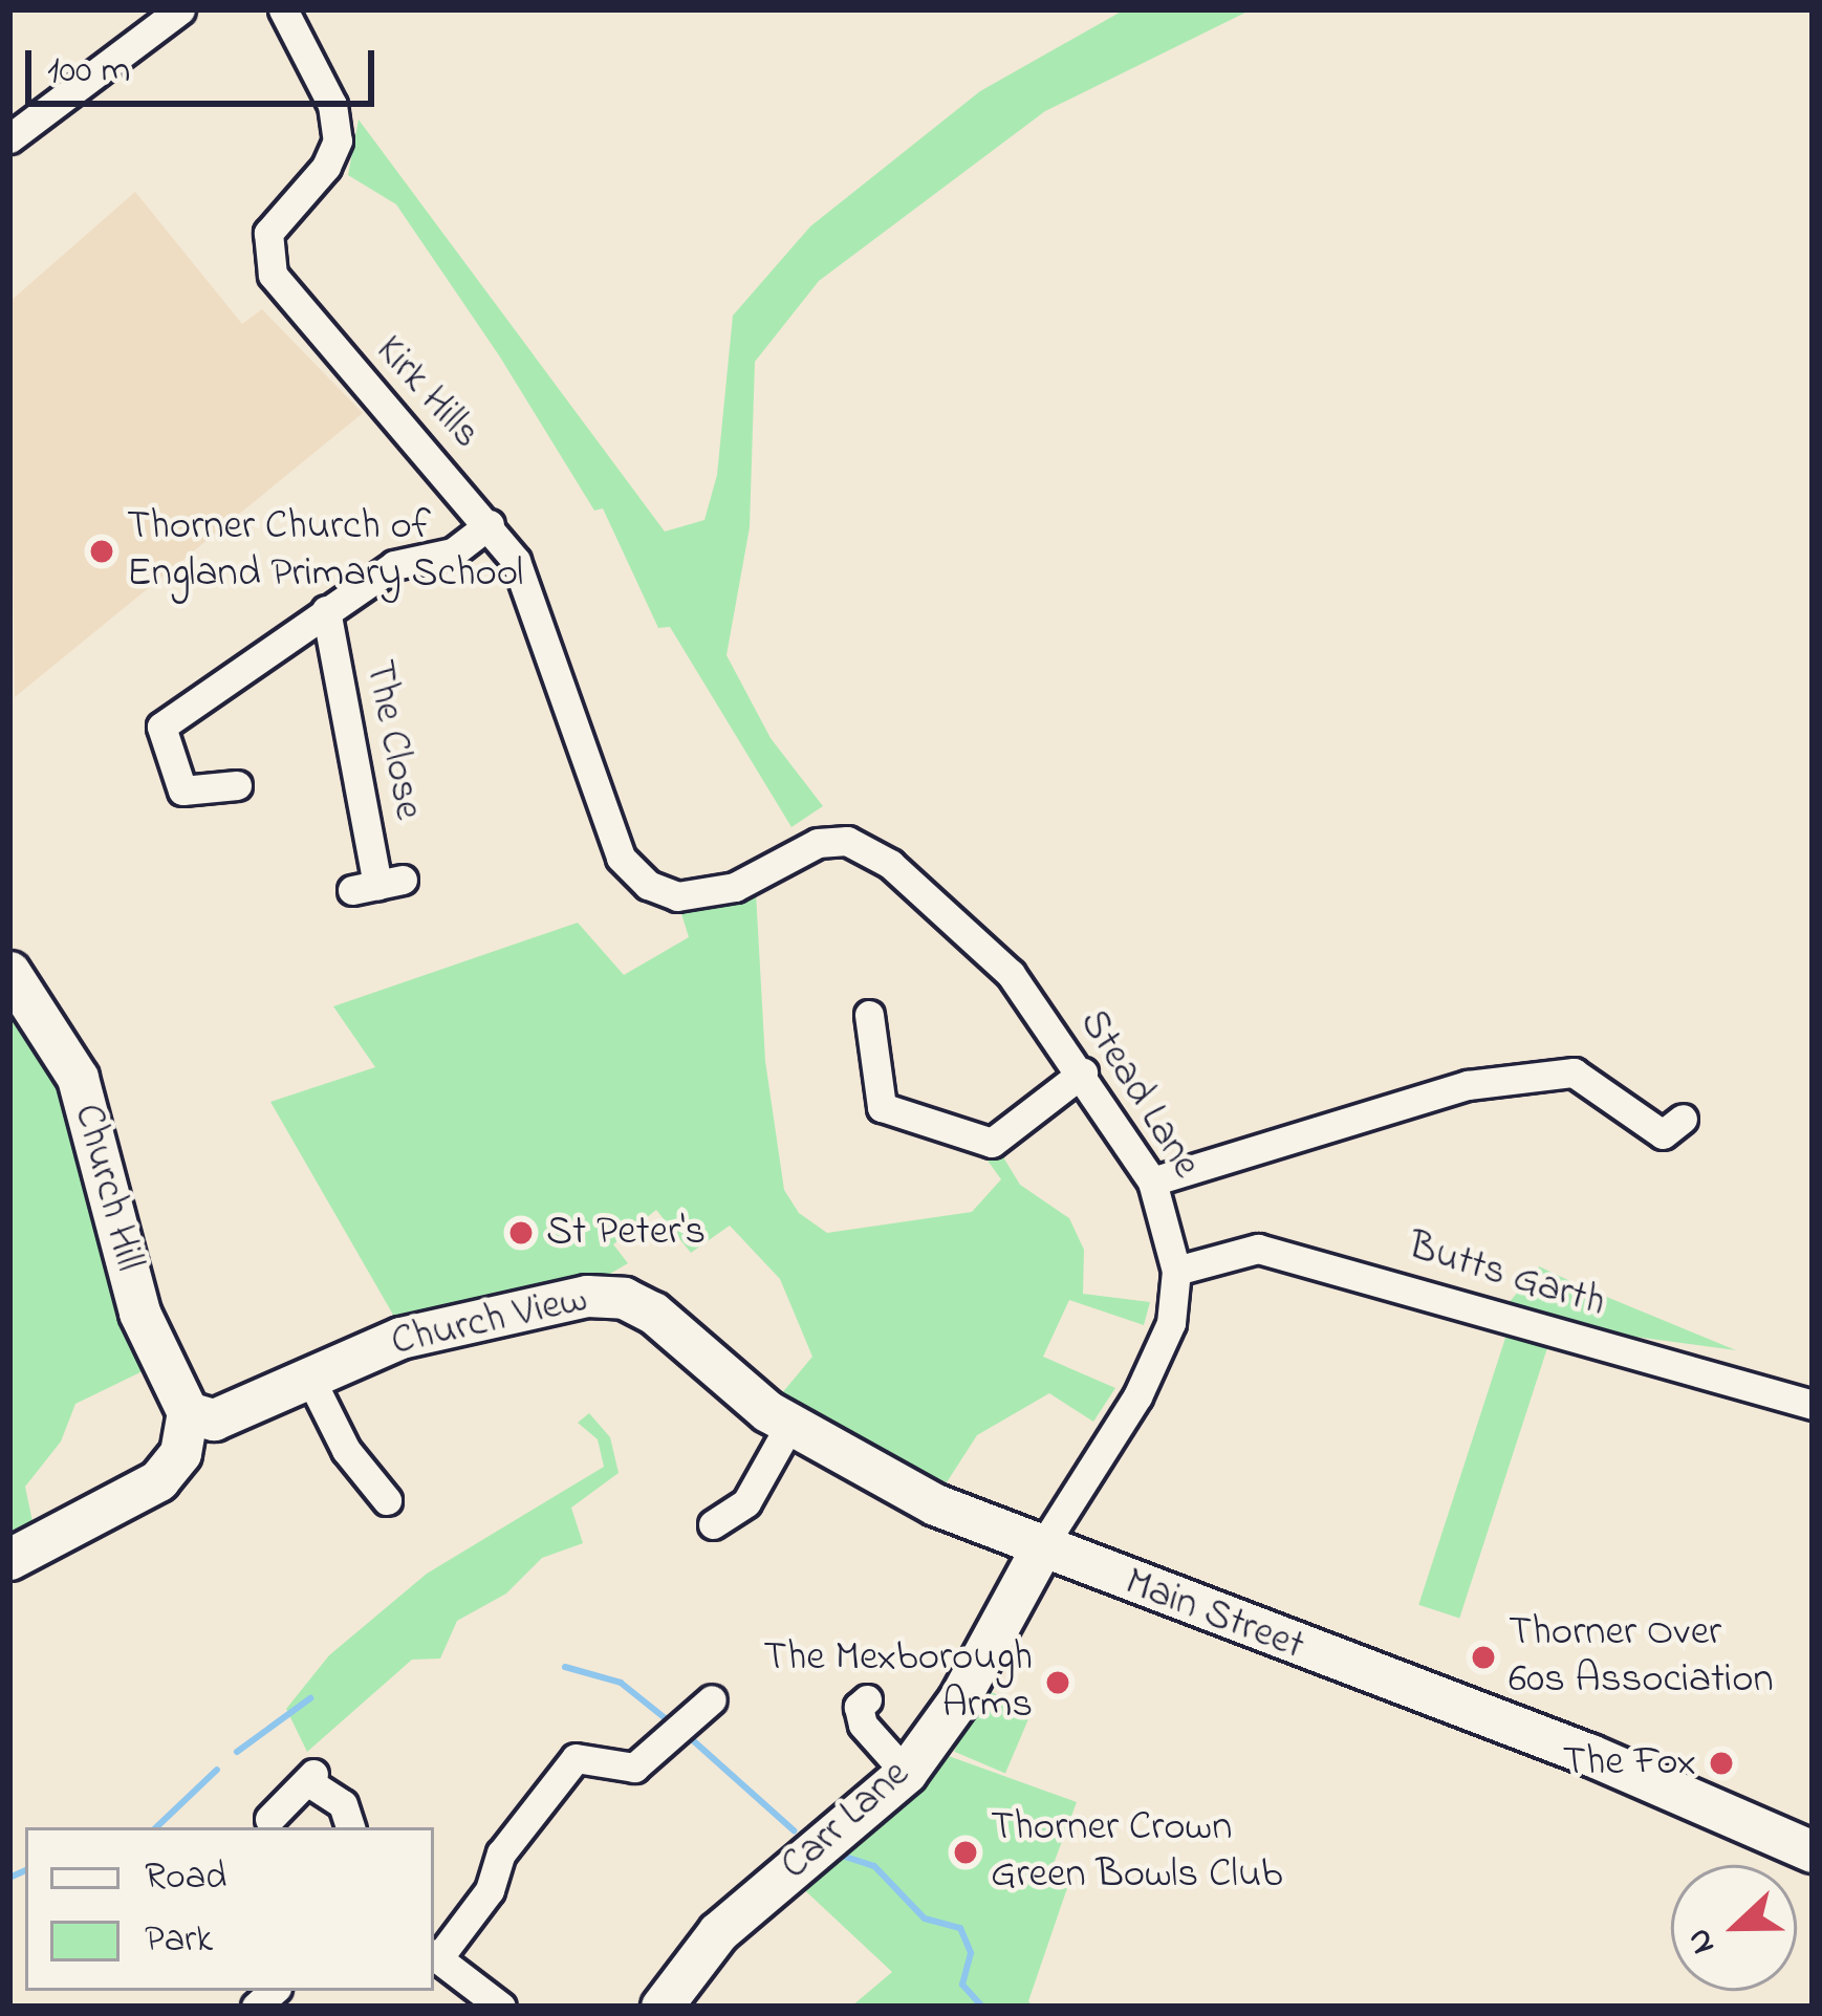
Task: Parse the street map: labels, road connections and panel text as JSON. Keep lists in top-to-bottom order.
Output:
{
  "streets": {
    "street": [
      "Kirk Hills",
      "The Close",
      "Stead Lane",
      "Church Hill",
      "Butts Garth",
      "Church View",
      "Main Street",
      "Carr Lane"
    ]
  },
  "crossings": [
    ["Kirk Hills", "Stead Lane"],
    ["Stead Lane", "Butts Garth"],
    ["Stead Lane", "Main Street"],
    ["Stead Lane", "Carr Lane"],
    ["Church Hill", "Church View"],
    ["Church View", "Main Street"],
    ["Main Street", "Carr Lane"]
  ],
  "places": [
    "Thorner Church of England Primary School",
    "St Peter's",
    "Thorner Over 60s Association",
    "The Mexborough Arms",
    "The Fox",
    "Thorner Crown Green Bowls Club"
  ],
  "legend": ["Road", "Park"],
  "scale_bar": "100 m",
  "north": "left"
}
